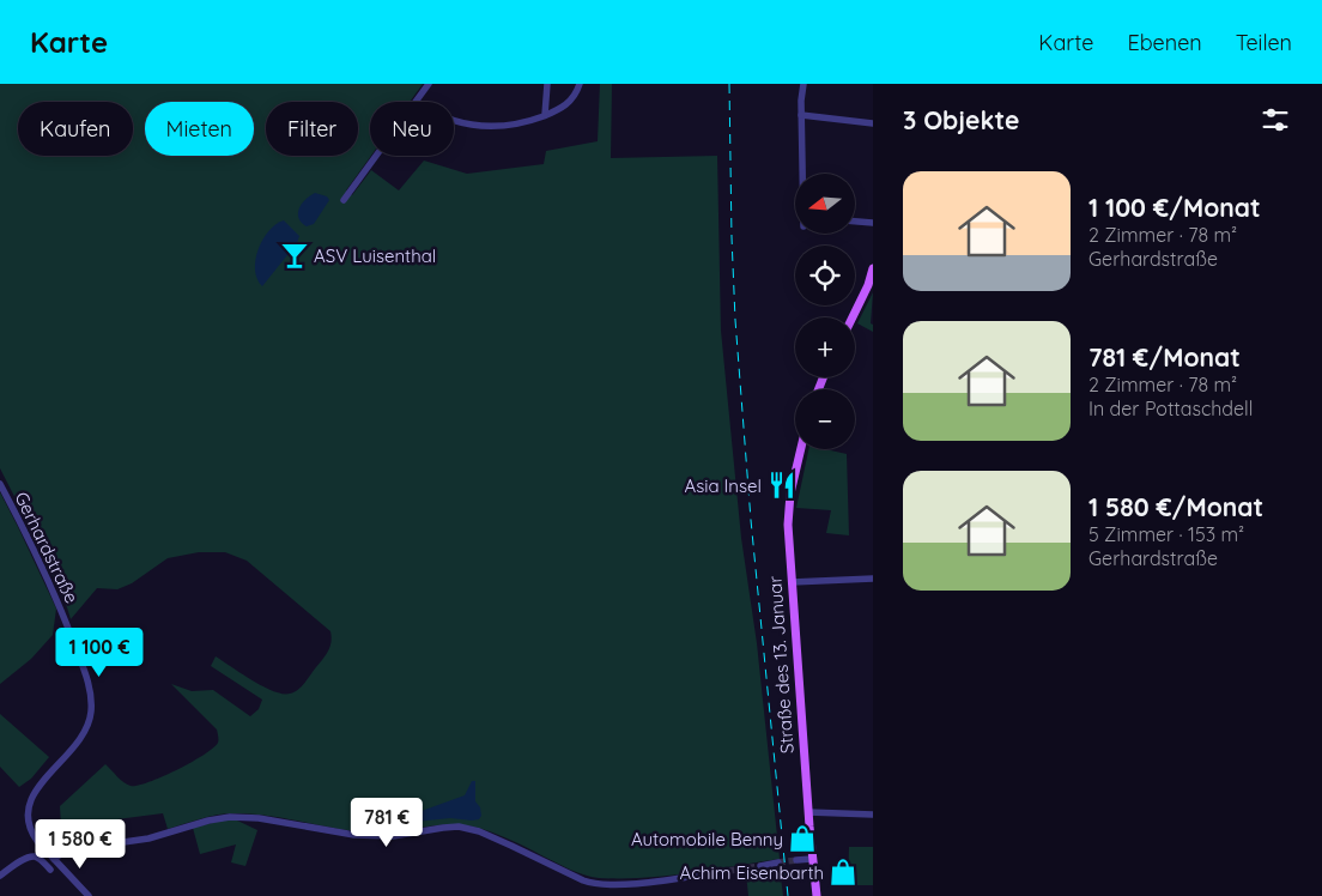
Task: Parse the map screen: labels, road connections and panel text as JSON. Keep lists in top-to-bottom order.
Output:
{
  "streets": {
    "main road": ["Straße des 13. Januar"],
    "street": ["Gerhardstraße"]
  },
  "places": {
    "bar": ["ASV Luisenthal"],
    "restaurant": ["Asia Insel"],
    "shop": ["Automobile Benny", "Achim Eisenbarth"]
  },
  "north": "left",
  "page": {
    "header": "Karte",
    "nav": ["Karte", "Ebenen", "Teilen"],
    "heading": "3 Objekte",
    "chip": [
      "Kaufen",
      "Mieten",
      "Filter",
      "Neu"
    ],
    "list": [
      {
        "name": "1 100 €/Monat",
        "note": "2 Zimmer · 78 m² · Gerhardstraße"
      },
      {
        "name": "781 €/Monat",
        "note": "2 Zimmer · 78 m² · In der Pottaschdell"
      },
      {
        "name": "1 580 €/Monat",
        "note": "5 Zimmer · 153 m² · Gerhardstraße"
      }
    ],
    "map_buttons": ["+", "−"],
    "price": ["1 100 €", "781 €", "1 580 €"]
  }
}
